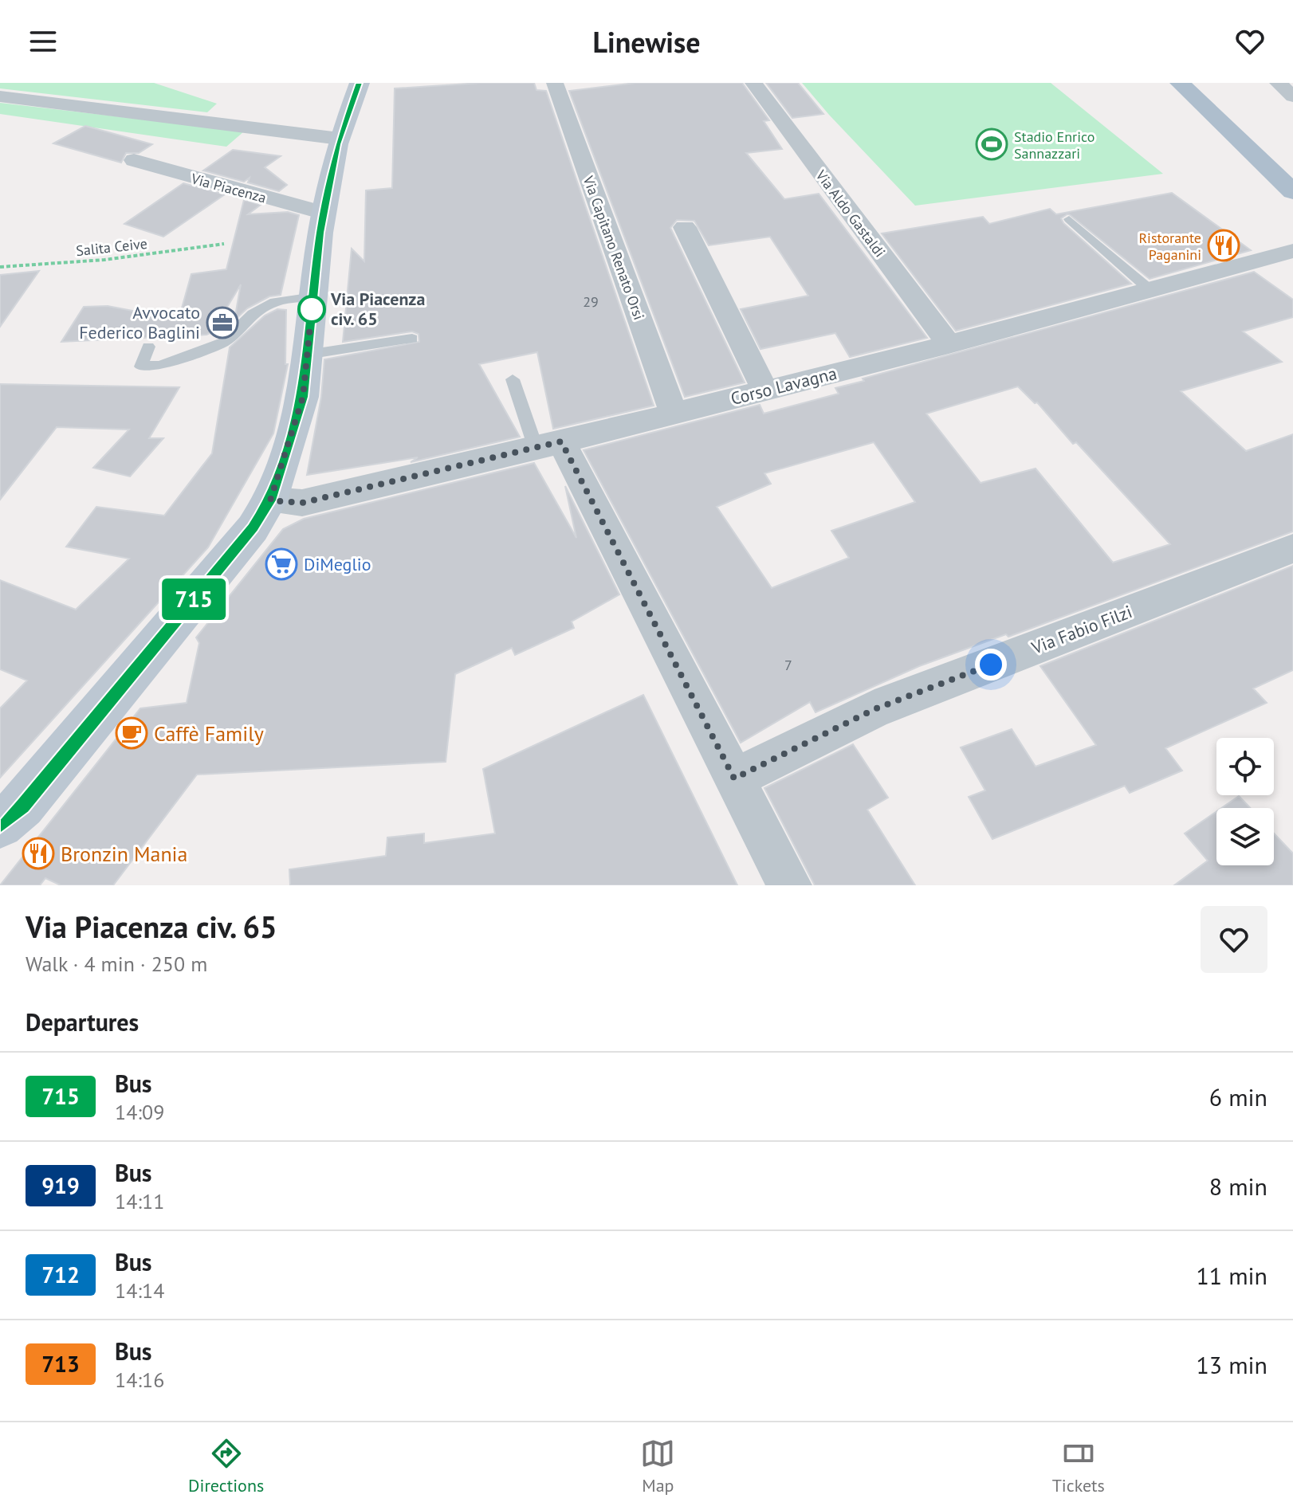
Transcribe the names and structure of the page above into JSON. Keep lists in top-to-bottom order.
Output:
{
  "streets": {
    "street": [
      "Via Piacenza",
      "Via Aldo Gastaldi",
      "Via Capitano Renato Orsi",
      "Corso Lavagna",
      "Via Fabio Filzi"
    ],
    "path": ["Salita Ceive"]
  },
  "crossings": [
    ["Via Aldo Gastaldi", "Corso Lavagna"],
    ["Via Capitano Renato Orsi", "Corso Lavagna"]
  ],
  "places": {
    "sports": ["Stadio Enrico Sannazzari"],
    "restaurant": ["Ristorante Paganini", "Bronzin Mania"],
    "other": ["Via Piacenza civ. 65"],
    "office": ["Avvocato Federico Baglini"],
    "supermarket": ["DiMeglio"],
    "cafe": ["Caffè Family"]
  },
  "lines": ["bus line 715"],
  "house_numbers": ["29", "7"],
  "page": {
    "header": "Linewise",
    "on_map": "715",
    "heading": [
      ["Via Piacenza civ. 65", "Walk · 4 min · 250 m"],
      "Departures"
    ],
    "list": [
      {
        "mark": "715",
        "name": "Bus",
        "note": "14:09",
        "value": "6 min"
      },
      {
        "mark": "919",
        "name": "Bus",
        "note": "14:11",
        "value": "8 min"
      },
      {
        "mark": "712",
        "name": "Bus",
        "note": "14:14",
        "value": "11 min"
      },
      {
        "mark": "713",
        "name": "Bus",
        "note": "14:16",
        "value": "13 min"
      }
    ],
    "tabs": ["Directions", "Map", "Tickets"]
  }
}
